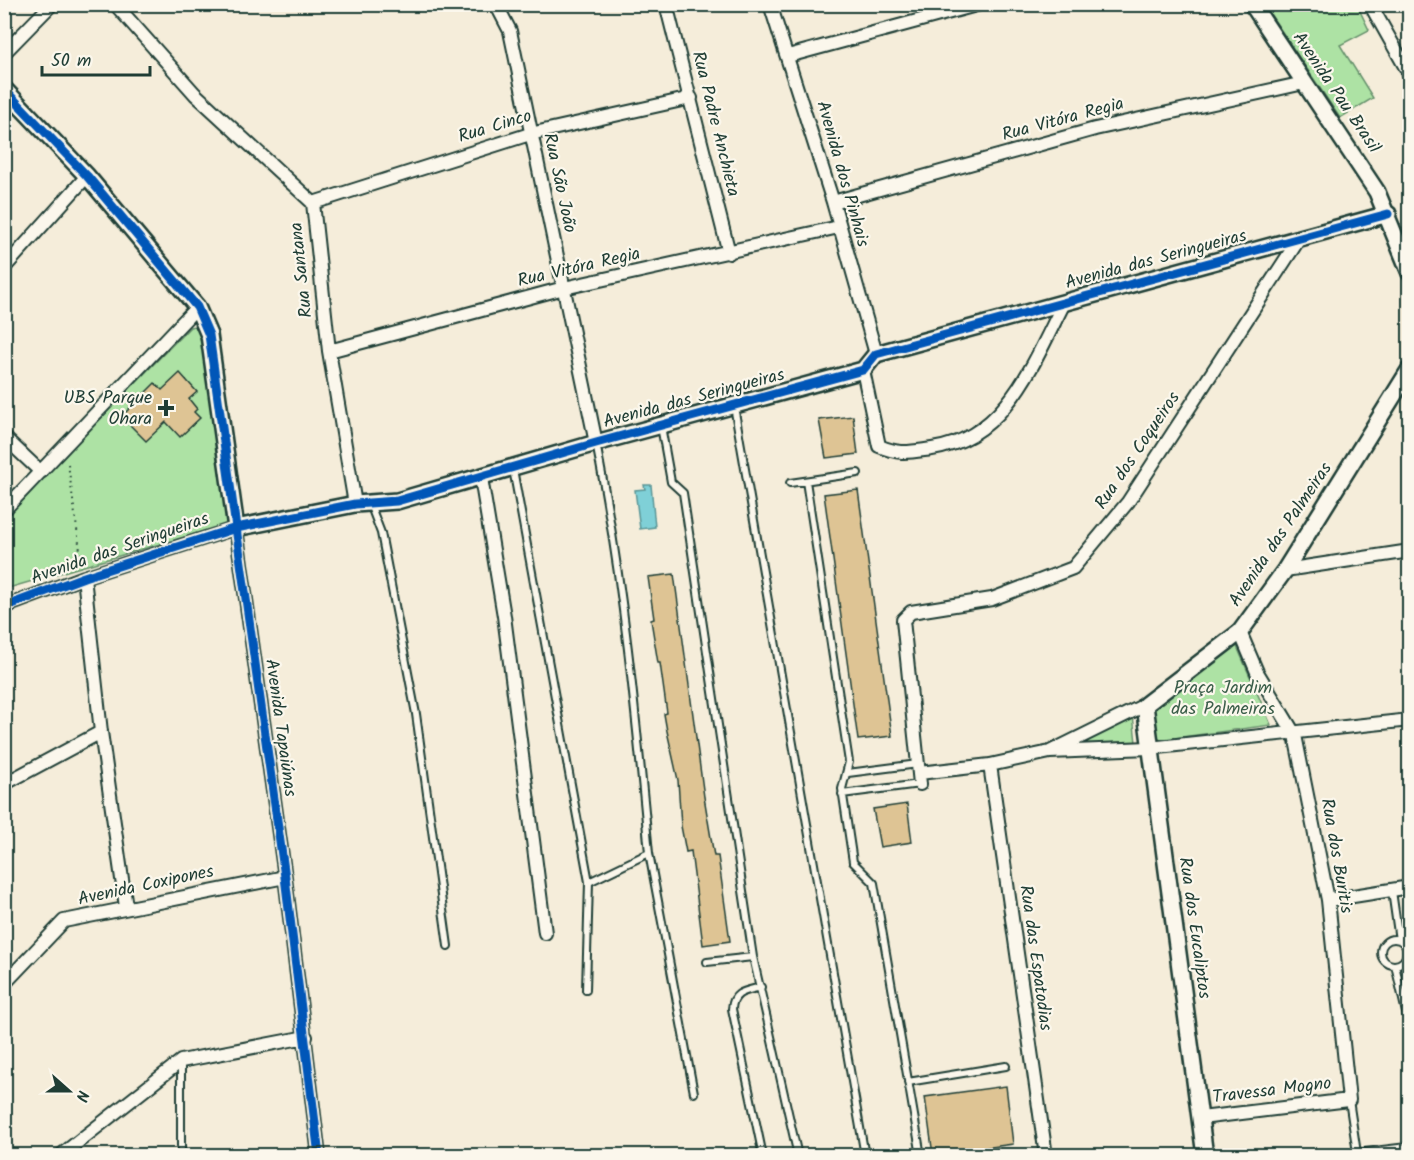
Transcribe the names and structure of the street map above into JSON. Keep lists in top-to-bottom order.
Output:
{
  "streets": {
    "street": [
      "Avenida Pau Brasil",
      "Rua Vitóra Regia",
      "Rua Padre Anchieta",
      "Rua Cinco",
      "Avenida dos Pinhais",
      "Rua São João",
      "Avenida das Seringueiras",
      "Rua Santana",
      "Rua dos Coqueiros",
      "Avenida das Palmeiras",
      "Avenida Tapaiúnas",
      "Rua dos Buritis",
      "Avenida Coxipones",
      "Rua dos Eucaliptos",
      "Rua das Espatodias",
      "Travessa Mogno"
    ]
  },
  "crossings": [
    ["Avenida Pau Brasil", "Rua Vitóra Regia"],
    ["Avenida Pau Brasil", "Avenida das Seringueiras"],
    ["Rua Vitóra Regia", "Rua Padre Anchieta"],
    ["Rua Vitóra Regia", "Avenida dos Pinhais"],
    ["Rua Vitóra Regia", "Rua São João"],
    ["Rua Vitóra Regia", "Rua Santana"],
    ["Rua Padre Anchieta", "Rua Cinco"],
    ["Rua Cinco", "Rua São João"],
    ["Rua Cinco", "Rua Santana"],
    ["Avenida dos Pinhais", "Avenida das Seringueiras"],
    ["Rua São João", "Avenida das Seringueiras"],
    ["Avenida das Seringueiras", "Rua Santana"],
    ["Avenida das Seringueiras", "Rua dos Coqueiros"],
    ["Avenida das Seringueiras", "Avenida Tapaiúnas"],
    ["Rua dos Coqueiros", "Avenida das Palmeiras"],
    ["Avenida das Palmeiras", "Rua dos Buritis"],
    ["Avenida das Palmeiras", "Rua dos Eucaliptos"],
    ["Avenida das Palmeiras", "Rua das Espatodias"],
    ["Avenida Tapaiúnas", "Avenida Coxipones"],
    ["Rua dos Buritis", "Travessa Mogno"],
    ["Rua dos Eucaliptos", "Travessa Mogno"]
  ],
  "parks": ["Praça Jardim das Palmeiras"],
  "places": {
    "health": ["UBS Parque Ohara"]
  },
  "scale_bar": "50 m",
  "north": "right"
}
